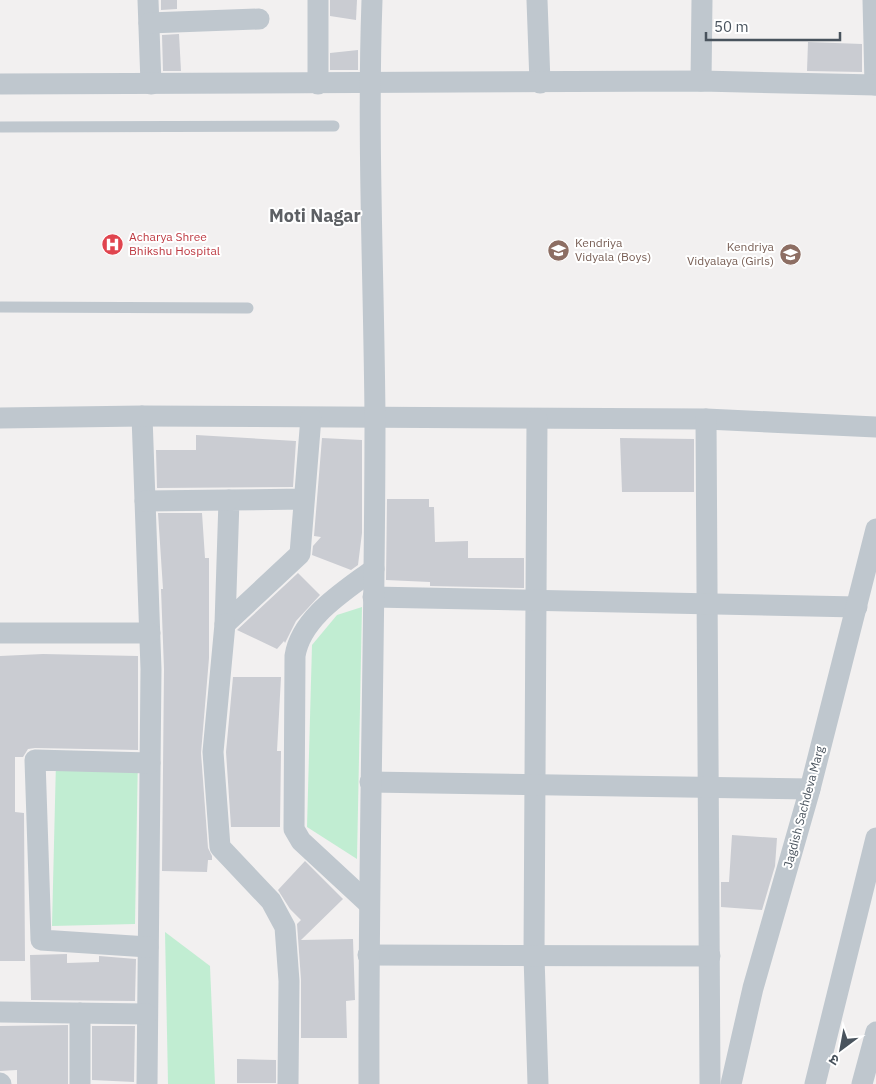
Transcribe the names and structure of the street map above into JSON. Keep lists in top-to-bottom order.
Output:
{
  "streets": {
    "street": ["Jagdish Sachdeva Marg"]
  },
  "districts": ["Moti Nagar"],
  "places": {
    "hospital": ["Acharya Shree Bhikshu Hospital"],
    "school or university": ["Kendriya Vidyala (Boys)", "Kendriya Vidyalaya (Girls)"]
  },
  "scale_bar": "50 m",
  "north": "bottom left"
}
